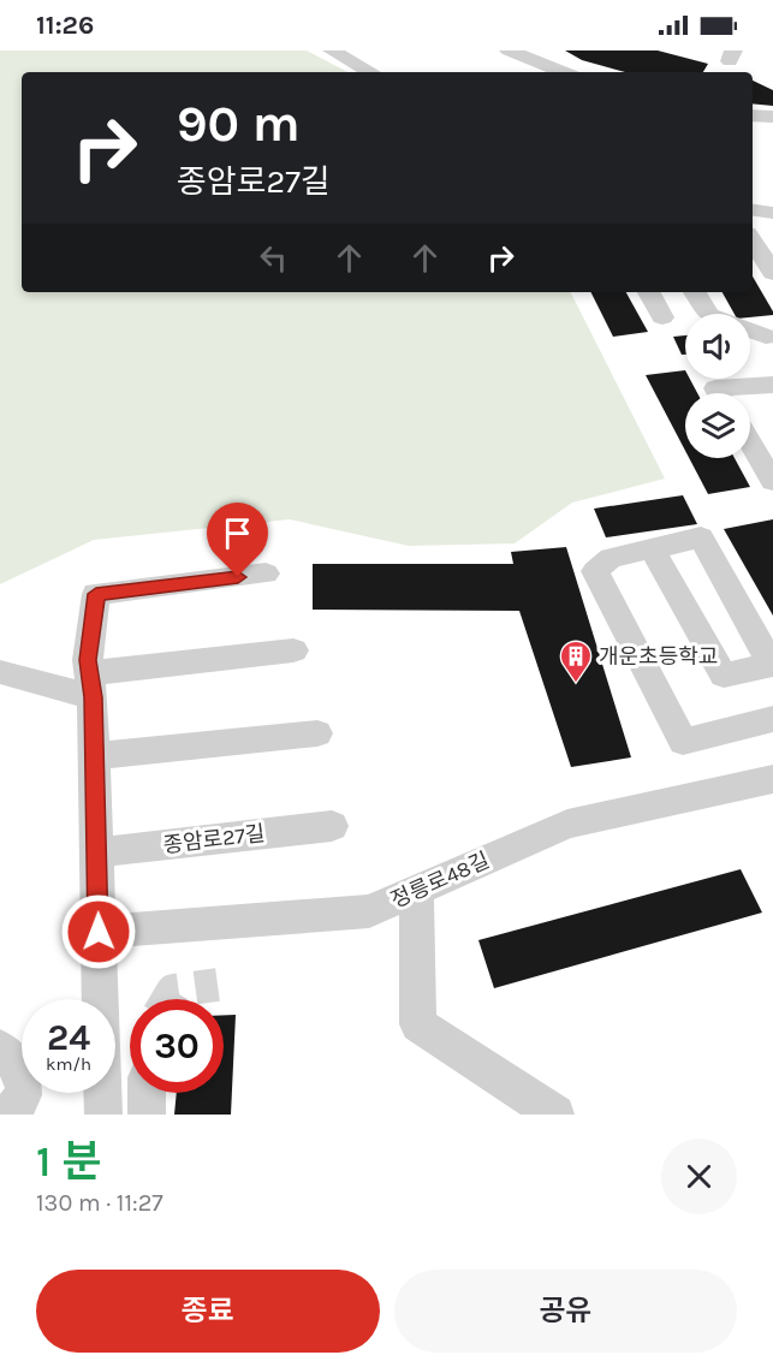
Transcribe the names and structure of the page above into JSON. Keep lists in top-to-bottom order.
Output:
{
  "streets": {
    "street": ["종암로27길", "정릉로48길"]
  },
  "places": {
    "building": ["개운초등학교"]
  },
  "page": {
    "status": "11:26",
    "turn": ["90 m", "종암로27길"],
    "speed": "24 km/h",
    "limit": "30",
    "heading": ["1 분", "130 m · 11:27"],
    "buttons": ["종료", "공유"]
  }
}
